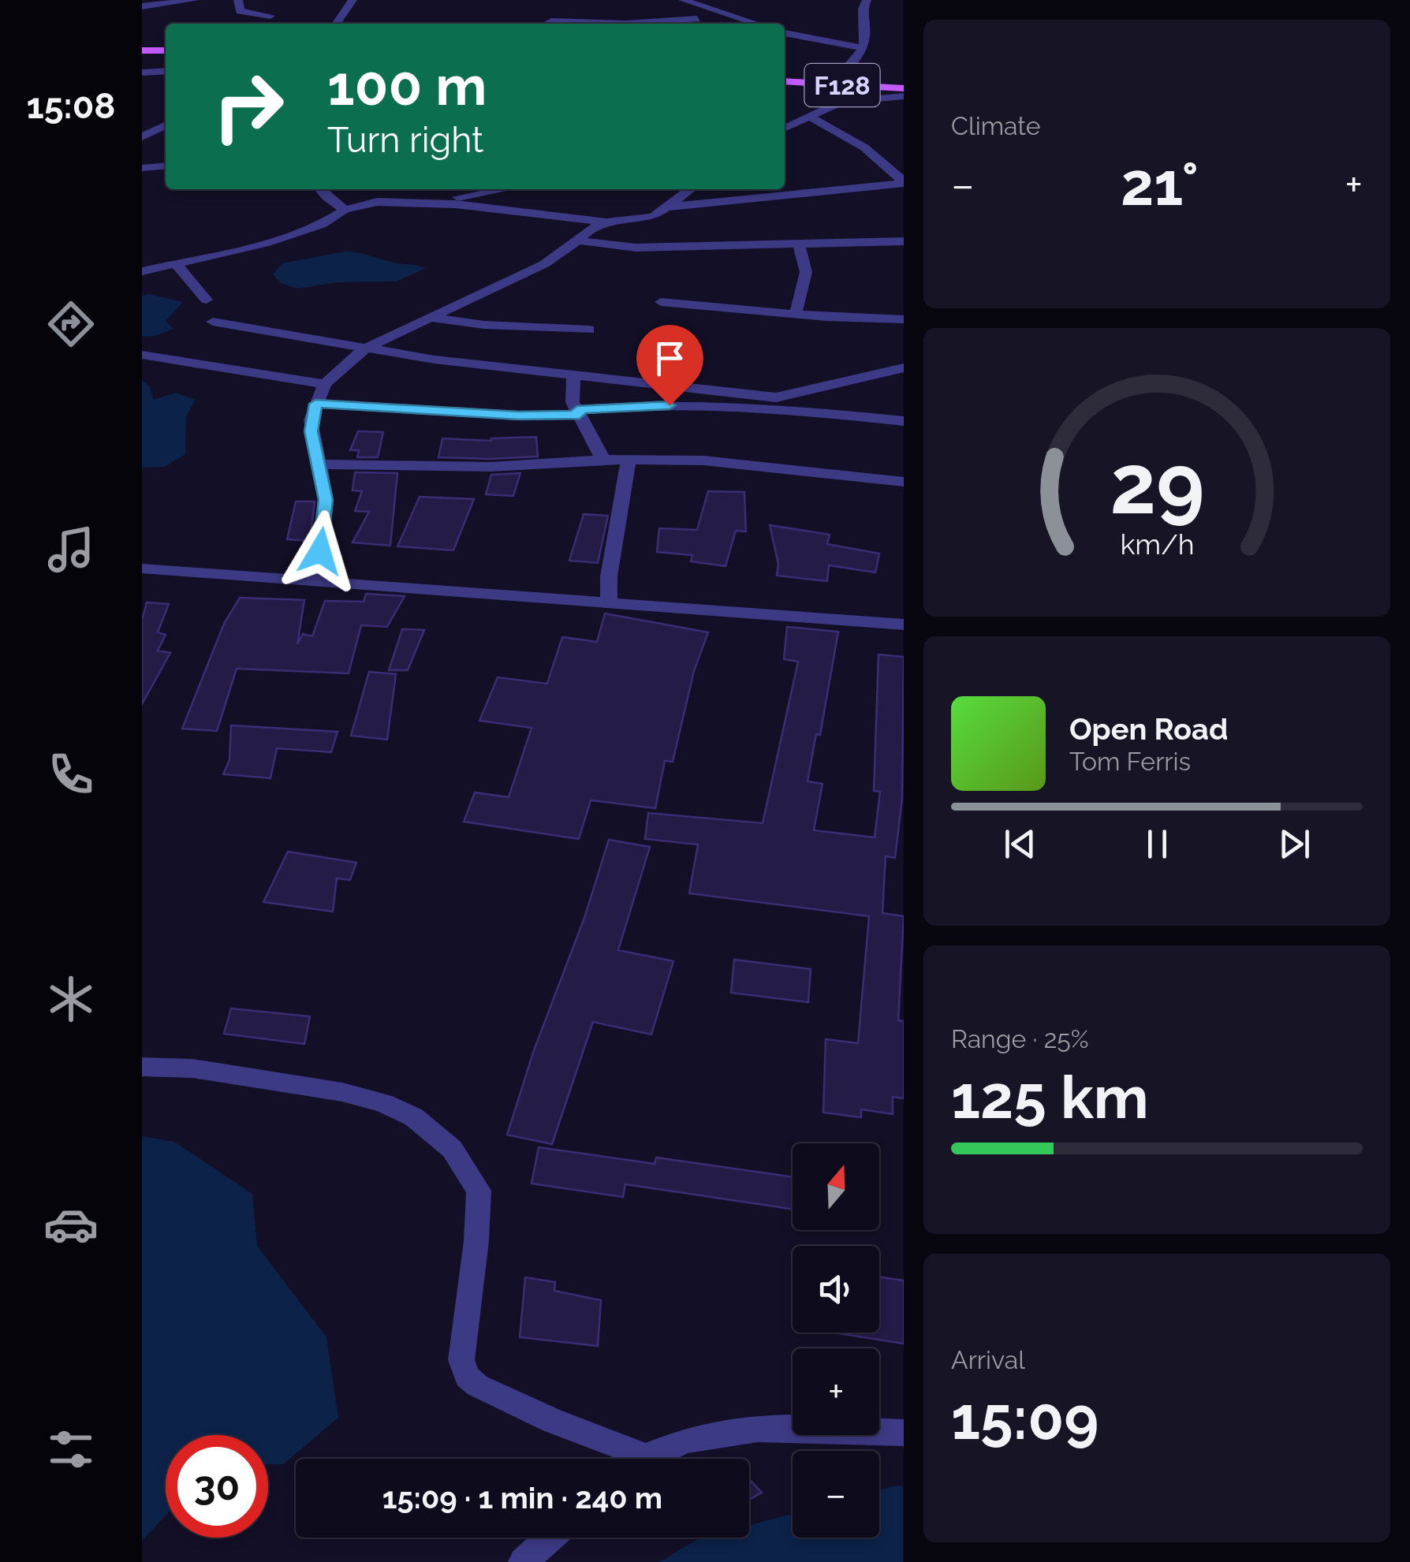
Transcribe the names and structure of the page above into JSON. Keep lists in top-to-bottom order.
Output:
{
  "streets": {
    "main road": ["F128"]
  },
  "north": "top",
  "page": {
    "tabs": "15:08",
    "tile": [
      "Climate",
      ["Range · 25%", "125 km"],
      ["Arrival", "15:09"]
    ],
    "turn": ["100 m", "Turn right"],
    "heat": ["−", "21°", "+"],
    "song": ["Open Road", "Tom Ferris"],
    "map_buttons": ["+", "−"],
    "limit": "30",
    "trip": "15:09 · 1 min · 240 m",
    "gauge": ["29", "km/h"]
  }
}
